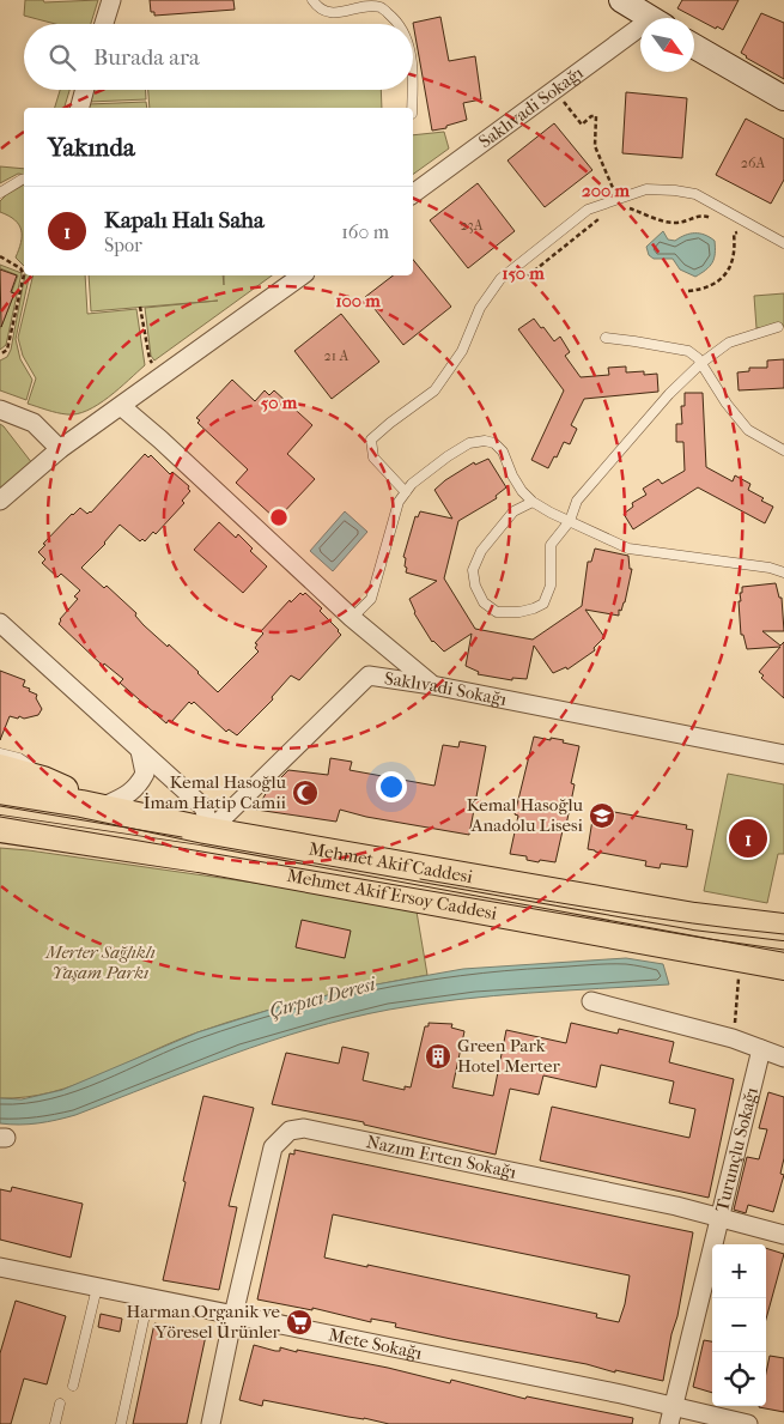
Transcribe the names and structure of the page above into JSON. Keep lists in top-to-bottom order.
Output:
{
  "streets": {
    "main road": ["Mehmet Akif Caddesi", "Mehmet Akif Ersoy Caddesi"],
    "street": [
      "Saklıvadi Sokağı",
      "Turunçlu Sokağı",
      "Nazım Erten Sokağı",
      "Mete Sokağı"
    ]
  },
  "crossings": [
    ["Turunçlu Sokağı", "Nazım Erten Sokağı"],
    ["Turunçlu Sokağı", "Mete Sokağı"],
    ["Nazım Erten Sokağı", "Mete Sokağı"]
  ],
  "water": ["Çırpıcı Deresi"],
  "parks": ["Merter Sağlıklı Yaşam Parkı"],
  "places": {
    "mosque": ["Kemal Hasoğlu İmam Hatip Camii"],
    "school or university": ["Kemal Hasoğlu Anadolu Lisesi"],
    "building": ["Green Park Hotel Merter"],
    "supermarket": ["Harman Organik ve Yöresel Ürünler"]
  },
  "house_numbers": ["26A", "23A", "21 A"],
  "north": "bottom right",
  "page": {
    "search": "Burada ara",
    "heading": "Yakında",
    "list": [
      {
        "mark": "1",
        "name": "Kapalı Halı Saha",
        "note": "Spor",
        "value": "160 m"
      }
    ],
    "pins": "1",
    "map_buttons": ["+", "−"]
  },
  "rings": [
    "200 m",
    "150 m",
    "100 m",
    "50 m"
  ]
}
